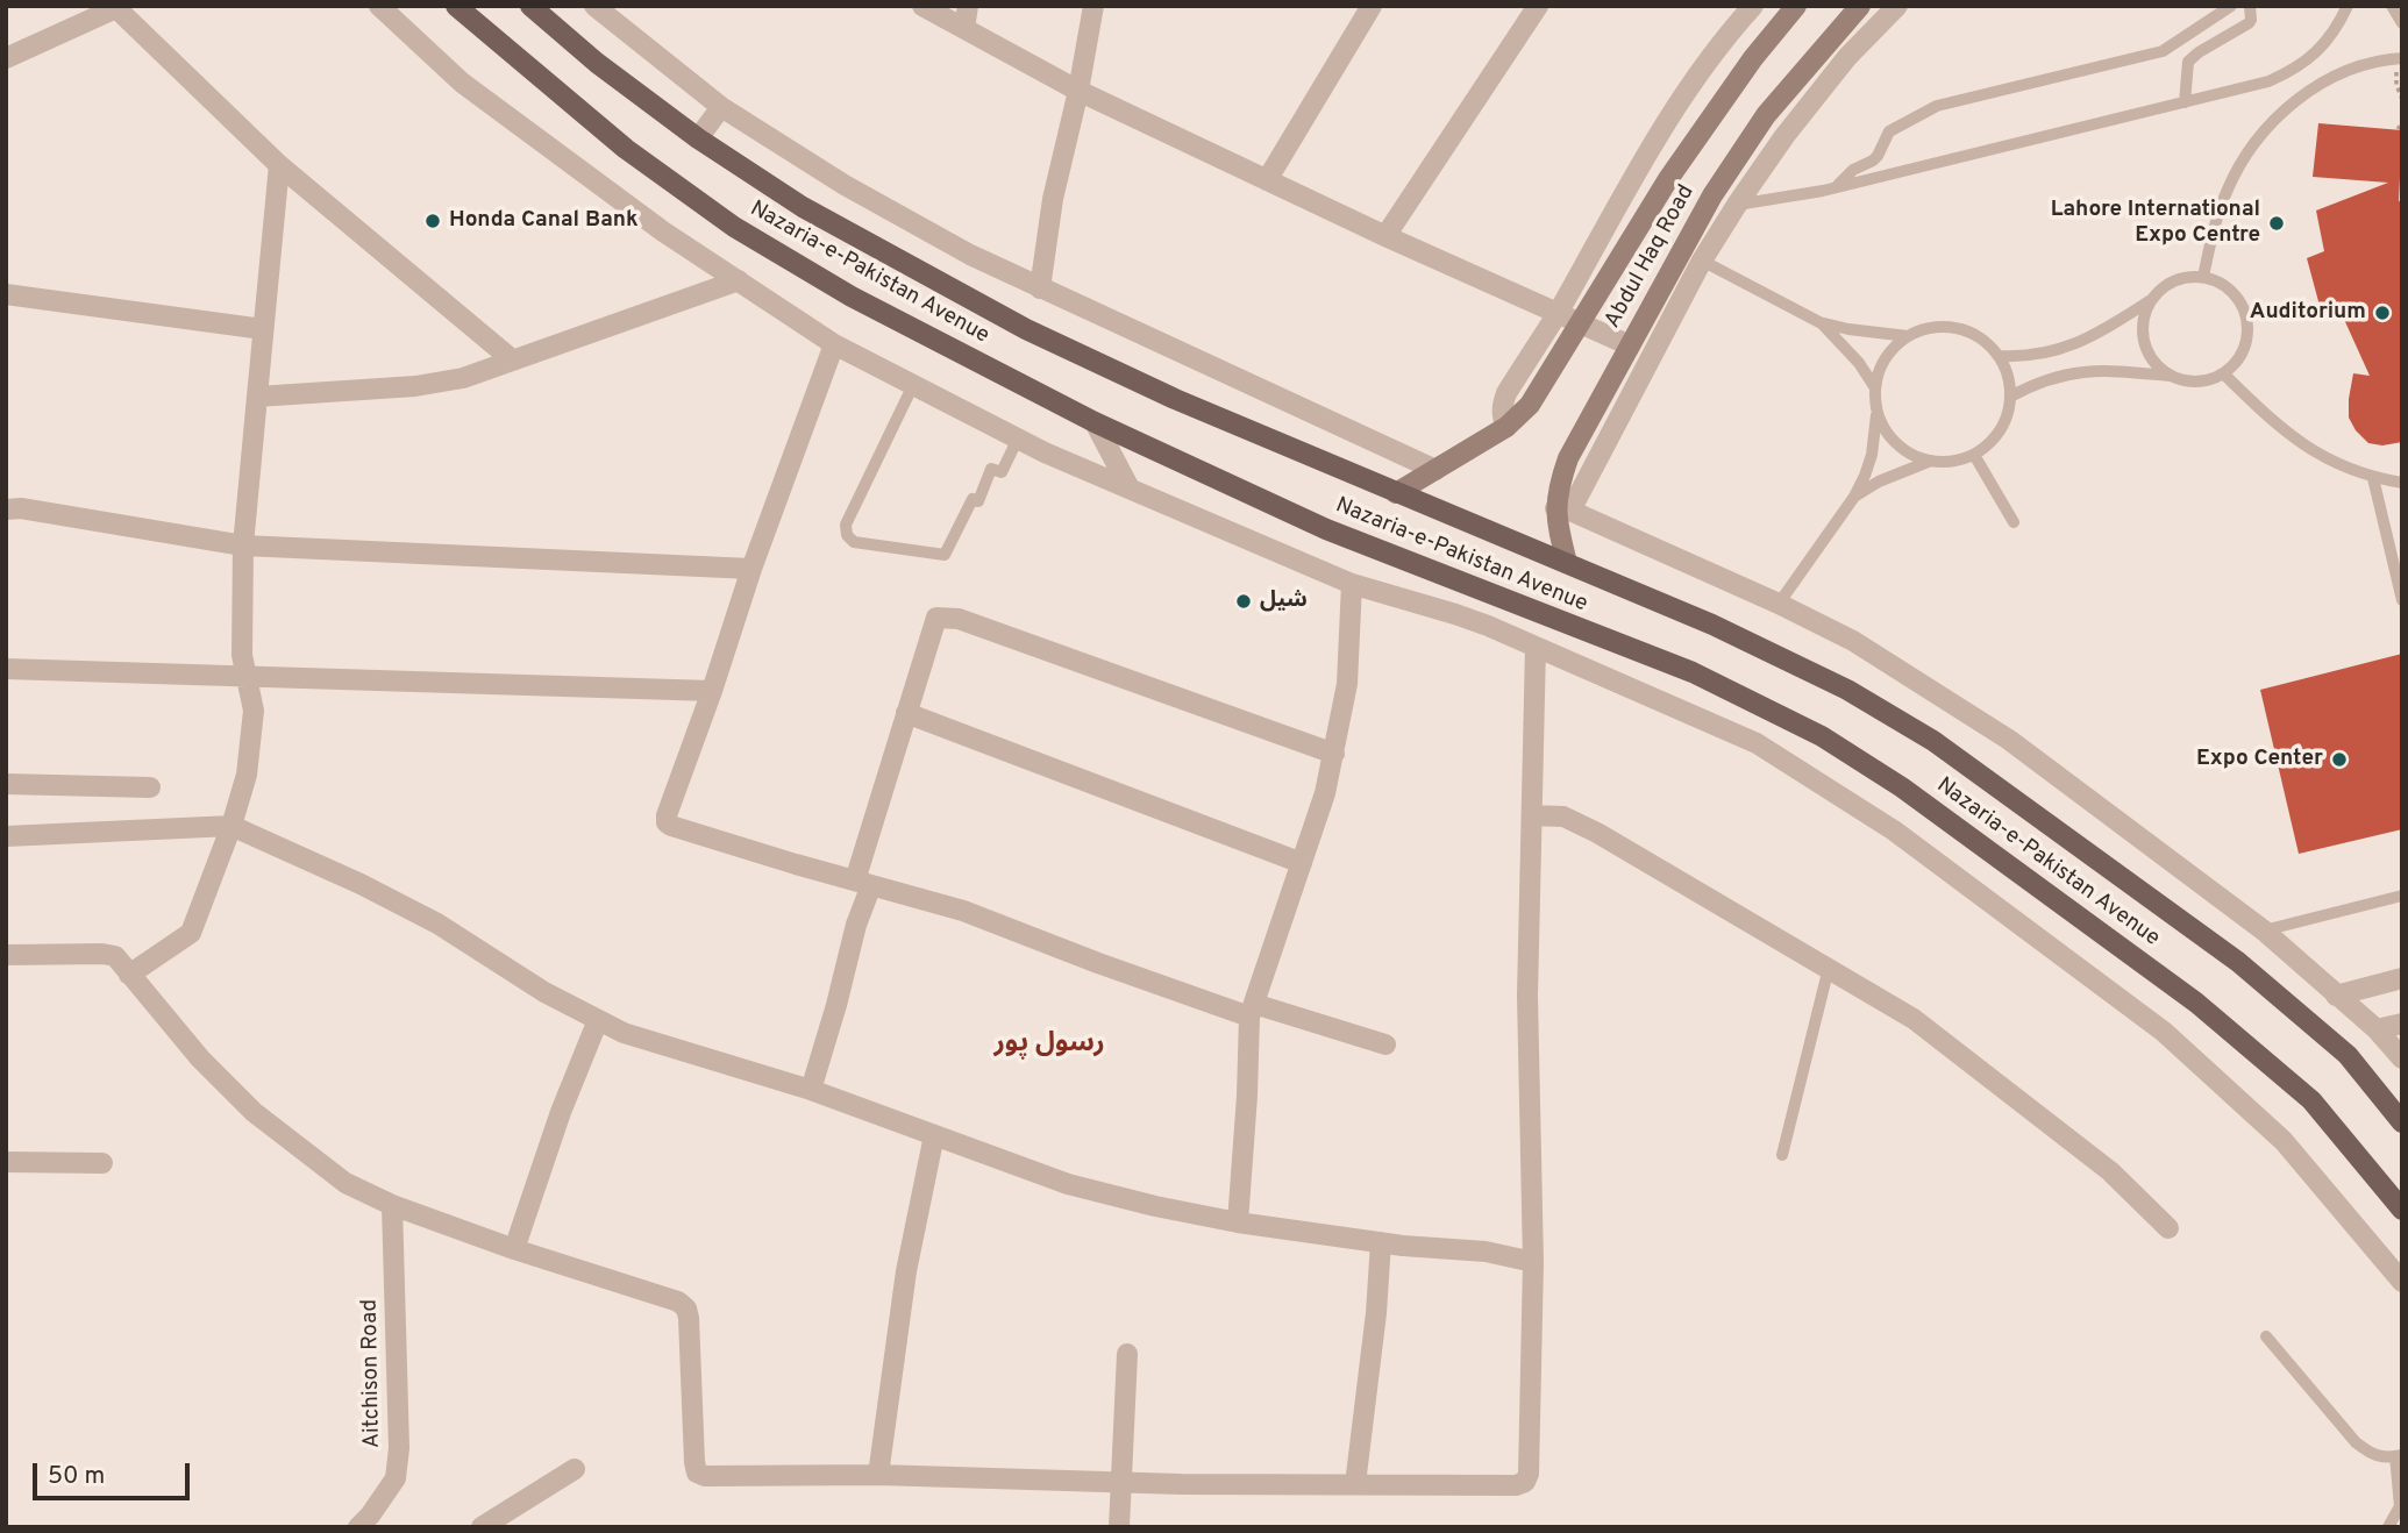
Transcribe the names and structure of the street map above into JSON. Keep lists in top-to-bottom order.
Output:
{
  "streets": {
    "main road": ["Abdul Haq Road", "Nazaria-e-Pakistan Avenue"],
    "street": ["Aitchison Road"]
  },
  "crossings": [
    ["Abdul Haq Road", "Nazaria-e-Pakistan Avenue"]
  ],
  "districts": ["رسول پور"],
  "places": [
    "Honda Canal Bank",
    "Lahore International Expo Centre",
    "Auditorium",
    "شیل",
    "Expo Center"
  ],
  "scale_bar": "50 m"
}
